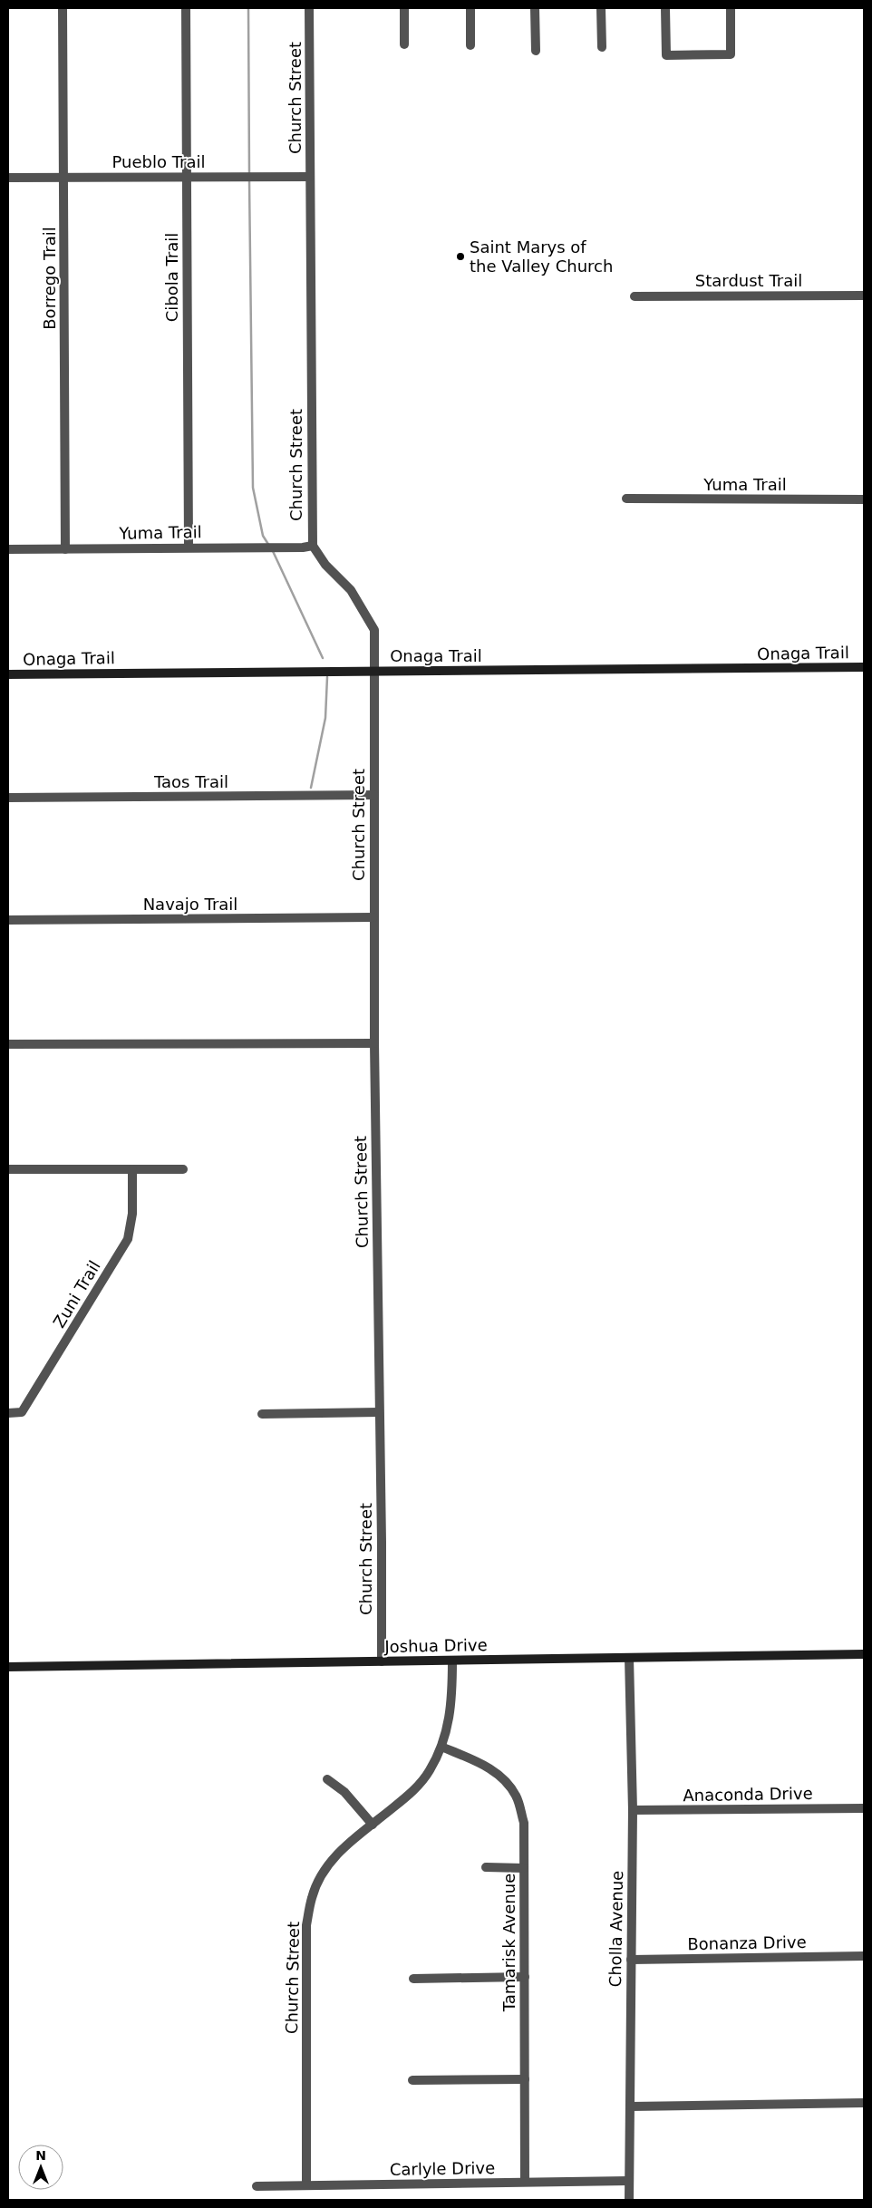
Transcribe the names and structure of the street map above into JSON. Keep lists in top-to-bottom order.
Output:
{
  "streets": {
    "street": [
      "Church Street",
      "Pueblo Trail",
      "Cibola Trail",
      "Borrego Trail",
      "Stardust Trail",
      "Yuma Trail",
      "Onaga Trail",
      "Taos Trail",
      "Navajo Trail",
      "Zuni Trail",
      "Joshua Drive",
      "Anaconda Drive",
      "Cholla Avenue",
      "Tamarisk Avenue",
      "Bonanza Drive",
      "Carlyle Drive"
    ]
  },
  "crossings": [
    ["Church Street", "Pueblo Trail"],
    ["Church Street", "Yuma Trail"],
    ["Church Street", "Onaga Trail"],
    ["Church Street", "Taos Trail"],
    ["Church Street", "Navajo Trail"],
    ["Church Street", "Joshua Drive"],
    ["Church Street", "Tamarisk Avenue"],
    ["Church Street", "Carlyle Drive"],
    ["Pueblo Trail", "Cibola Trail"],
    ["Pueblo Trail", "Borrego Trail"],
    ["Cibola Trail", "Yuma Trail"],
    ["Borrego Trail", "Yuma Trail"],
    ["Joshua Drive", "Cholla Avenue"],
    ["Anaconda Drive", "Cholla Avenue"],
    ["Cholla Avenue", "Bonanza Drive"],
    ["Cholla Avenue", "Carlyle Drive"],
    ["Tamarisk Avenue", "Carlyle Drive"]
  ],
  "places": ["Saint Marys of the Valley Church"],
  "north": "top"
}
